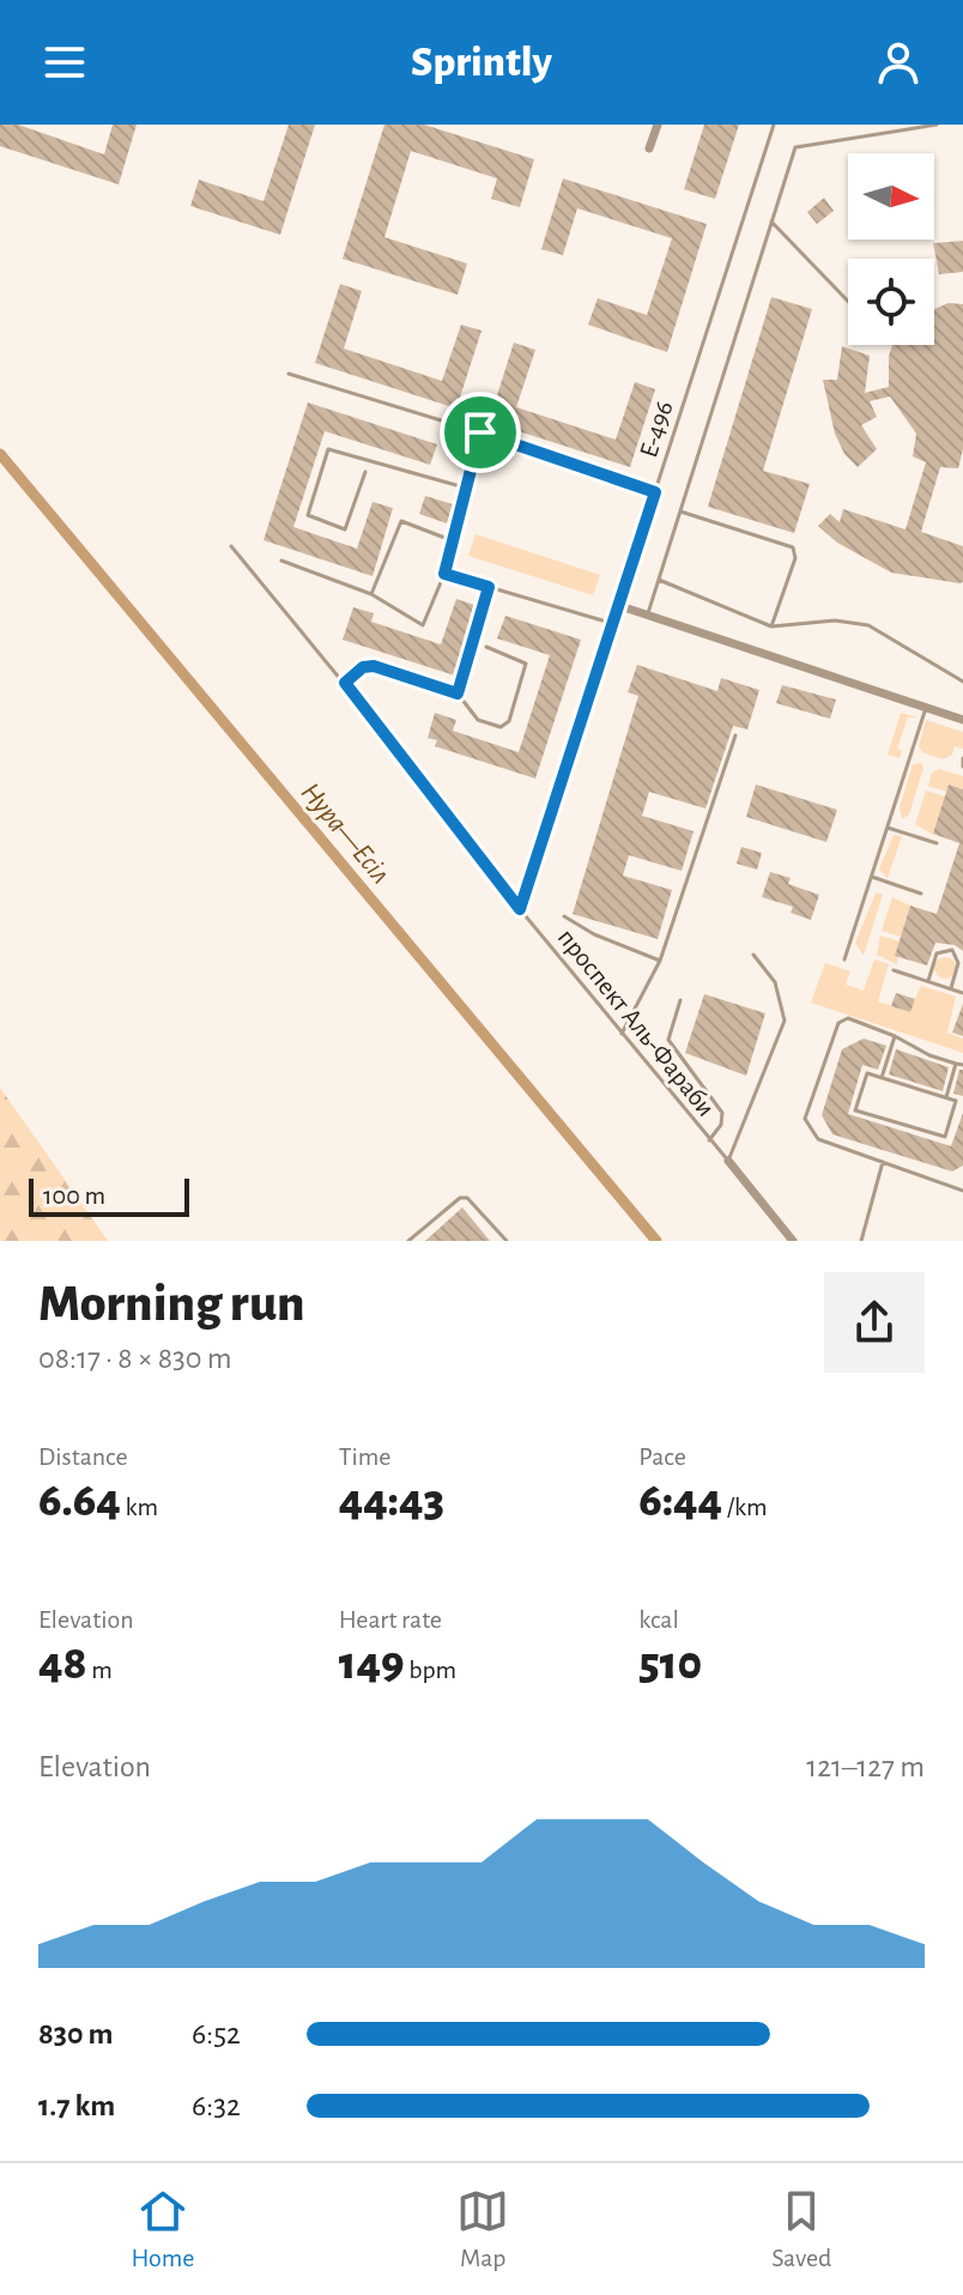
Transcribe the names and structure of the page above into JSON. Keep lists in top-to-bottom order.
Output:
{
  "streets": {
    "lane": ["E-496", "проспект Аль-Фараби"]
  },
  "crossings": [
    ["E-496", "проспект Аль-Фараби"]
  ],
  "water": ["Нура—Есіл"],
  "scale_bar": "100 m",
  "north": "right",
  "page": {
    "header": "Sprintly",
    "scale": "100 m",
    "heading": ["Morning run", "08:17 · 8 × 830 m"],
    "stats": [
      ["Distance", "6.64 km"],
      ["Time", "44:43"],
      ["Pace", "6:44 /km"],
      ["Elevation", "48 m"],
      ["Heart rate", "149 bpm"],
      ["kcal", "510"]
    ],
    "chart": ["Elevation", "121–127 m"],
    "list": [
      {
        "name": "830 m",
        "note": "6:52"
      },
      {
        "name": "1.7 km",
        "note": "6:32"
      }
    ],
    "tabs": ["Home", "Map", "Saved"]
  }
}
